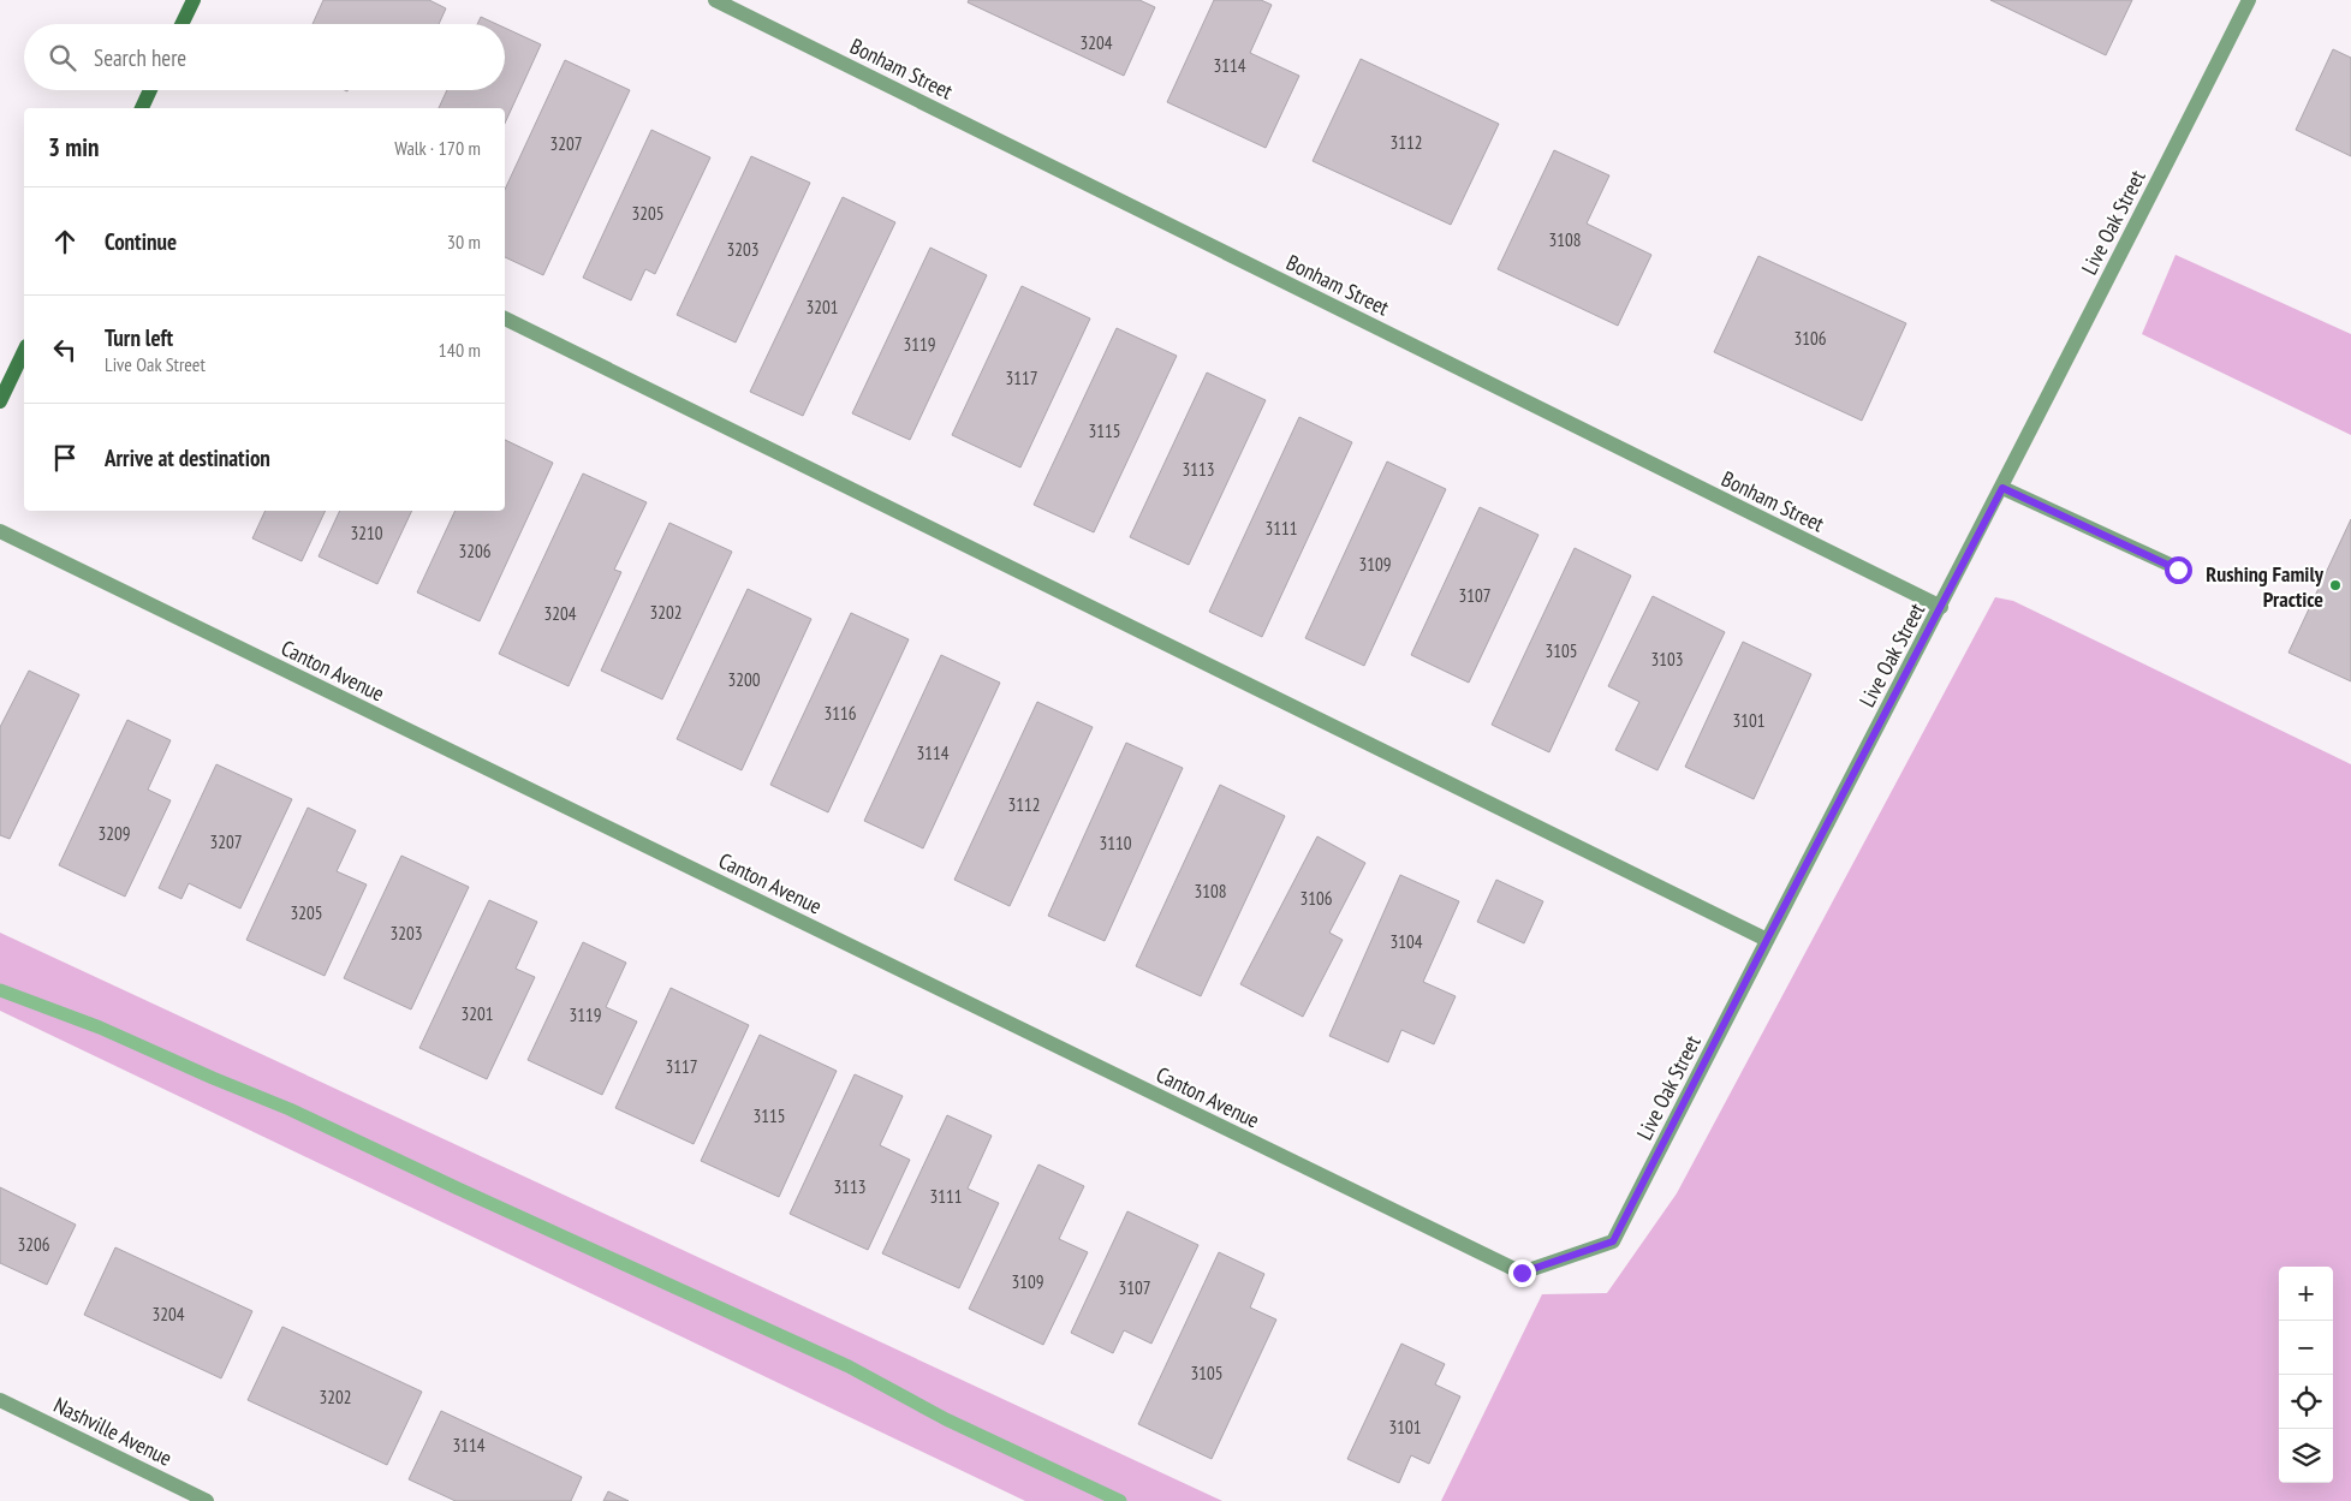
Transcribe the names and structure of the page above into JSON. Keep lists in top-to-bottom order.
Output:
{
  "streets": {
    "street": [
      "Bonham Street",
      "Live Oak Street",
      "Canton Avenue",
      "Nashville Avenue"
    ]
  },
  "crossings": [
    ["Bonham Street", "Live Oak Street"],
    ["Live Oak Street", "Canton Avenue"]
  ],
  "places": ["Rushing Family Practice"],
  "house_numbers": [
    "3204",
    "3114",
    "3112",
    "3207",
    "3205",
    "3108",
    "3203",
    "3201",
    "3106",
    "3119",
    "3117",
    "3115",
    "3113",
    "3111",
    "3210",
    "3206",
    "3109",
    "3107",
    "3202",
    "3204",
    "3105",
    "3103",
    "3200",
    "3116",
    "3101",
    "3114",
    "3112",
    "3209",
    "3207",
    "3110",
    "3108",
    "3106",
    "3205",
    "3203",
    "3104",
    "3201",
    "3119",
    "3117",
    "3115",
    "3113",
    "3111",
    "3206",
    "3109",
    "3107",
    "3204",
    "3105",
    "3202",
    "3101",
    "3114"
  ],
  "page": {
    "search": "Search here",
    "heading": ["3 min", "Walk · 170 m"],
    "list": [
      ["Continue", "30 m"],
      ["Turn left", "Live Oak Street", "140 m"],
      "Arrive at destination"
    ],
    "map_buttons": ["+", "−"]
  }
}
